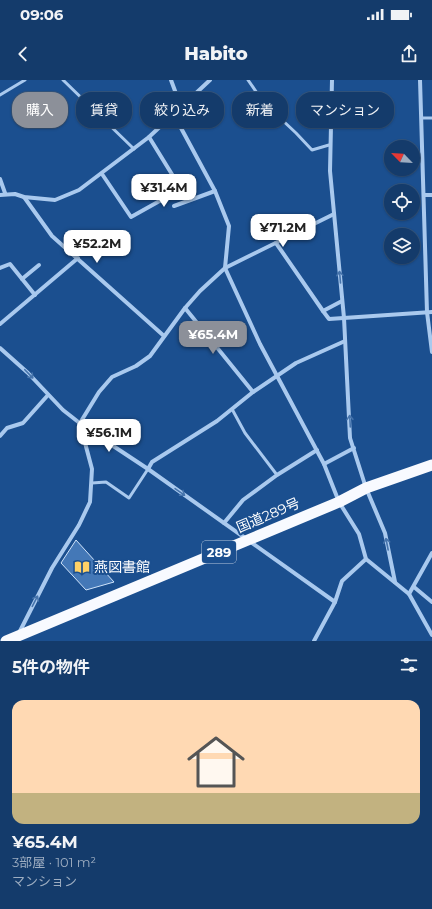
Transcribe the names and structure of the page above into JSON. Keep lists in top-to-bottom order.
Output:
{
  "streets": {
    "highway": ["国道289号", "289"]
  },
  "places": {
    "library": ["燕図書館"]
  },
  "north": "top left",
  "page": {
    "status": "09:06",
    "header": "Habito",
    "chip": [
      "購入",
      "賃貸",
      "絞り込み",
      "新着",
      "マンション"
    ],
    "price": [
      "¥31.4M",
      "¥71.2M",
      "¥52.2M",
      "¥65.4M",
      "¥56.1M"
    ],
    "heading": "5件の物件",
    "list": [
      {
        "name": "¥65.4M",
        "note": "3部屋 · 101 m² · マンション"
      }
    ]
  }
}
